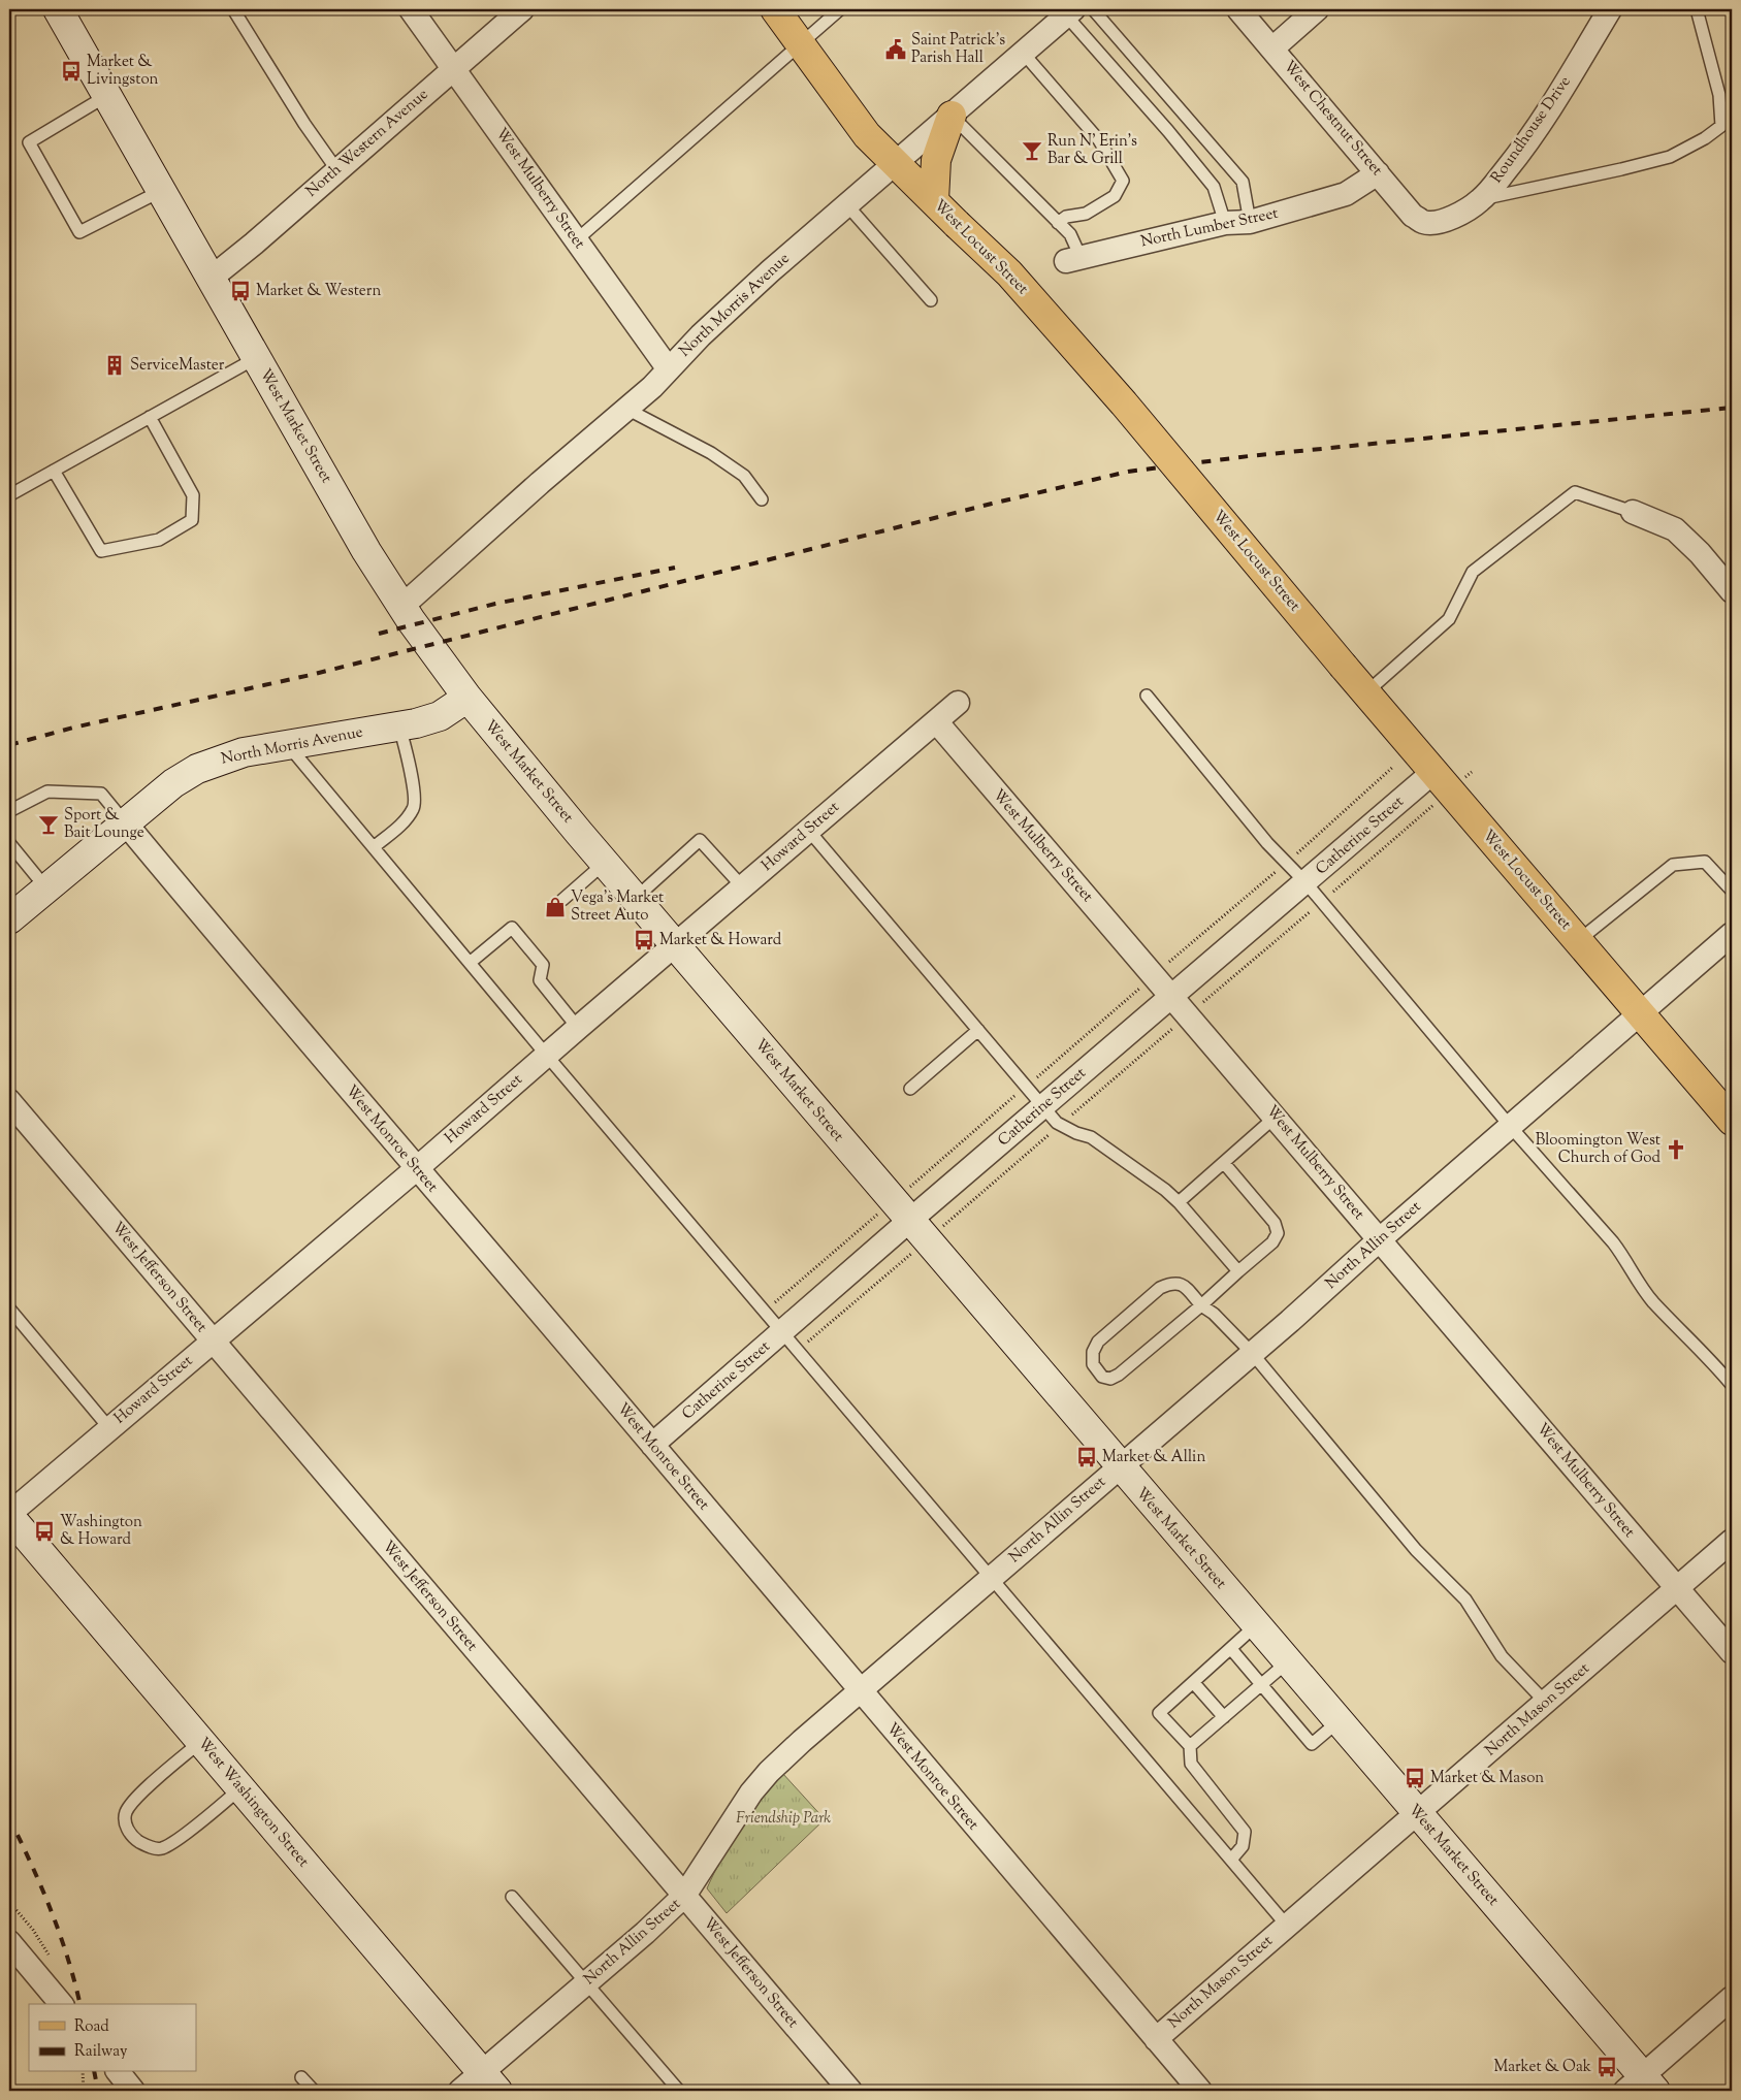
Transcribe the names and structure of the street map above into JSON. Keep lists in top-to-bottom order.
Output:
{
  "streets": {
    "main road": ["West Locust Street"],
    "street": [
      "West Chestnut Street",
      "Roundhouse Drive",
      "North Western Avenue",
      "West Mulberry Street",
      "North Lumber Street",
      "North Morris Avenue",
      "West Market Street",
      "Catherine Street",
      "Howard Street",
      "West Monroe Street",
      "North Allin Street",
      "West Jefferson Street",
      "North Mason Street",
      "West Washington Street"
    ]
  },
  "crossings": [
    ["West Chestnut Street", "Roundhouse Drive"],
    ["West Chestnut Street", "North Lumber Street"],
    ["North Western Avenue", "West Mulberry Street"],
    ["North Western Avenue", "West Market Street"],
    ["West Mulberry Street", "North Morris Avenue"],
    ["West Mulberry Street", "Catherine Street"],
    ["West Mulberry Street", "Howard Street"],
    ["West Mulberry Street", "North Allin Street"],
    ["West Mulberry Street", "North Mason Street"],
    ["West Locust Street", "North Morris Avenue"],
    ["West Locust Street", "Catherine Street"],
    ["West Locust Street", "North Allin Street"],
    ["North Morris Avenue", "West Market Street"],
    ["North Morris Avenue", "West Monroe Street"],
    ["West Market Street", "Catherine Street"],
    ["West Market Street", "Howard Street"],
    ["West Market Street", "North Allin Street"],
    ["West Market Street", "North Mason Street"],
    ["Catherine Street", "West Monroe Street"],
    ["Howard Street", "West Monroe Street"],
    ["Howard Street", "West Jefferson Street"],
    ["Howard Street", "West Washington Street"],
    ["West Monroe Street", "North Allin Street"],
    ["West Monroe Street", "North Mason Street"],
    ["North Allin Street", "West Jefferson Street"],
    ["North Allin Street", "West Washington Street"]
  ],
  "parks": ["Friendship Park"],
  "places": {
    "public building": ["Saint Patrick's Parish Hall"],
    "bus stop": [
      "Market & Livingston",
      "Market & Western",
      "Market & Howard",
      "Market & Allin",
      "Washington & Howard",
      "Market & Mason",
      "Market & Oak"
    ],
    "bar": ["Run N' Erin's Bar & Grill", "Sport & Bait Lounge"],
    "building": ["ServiceMaster"],
    "shop": ["Vega's Market Street Auto"],
    "church": ["Bloomington West Church of God"]
  },
  "legend": ["Road", "Railway"]
}
